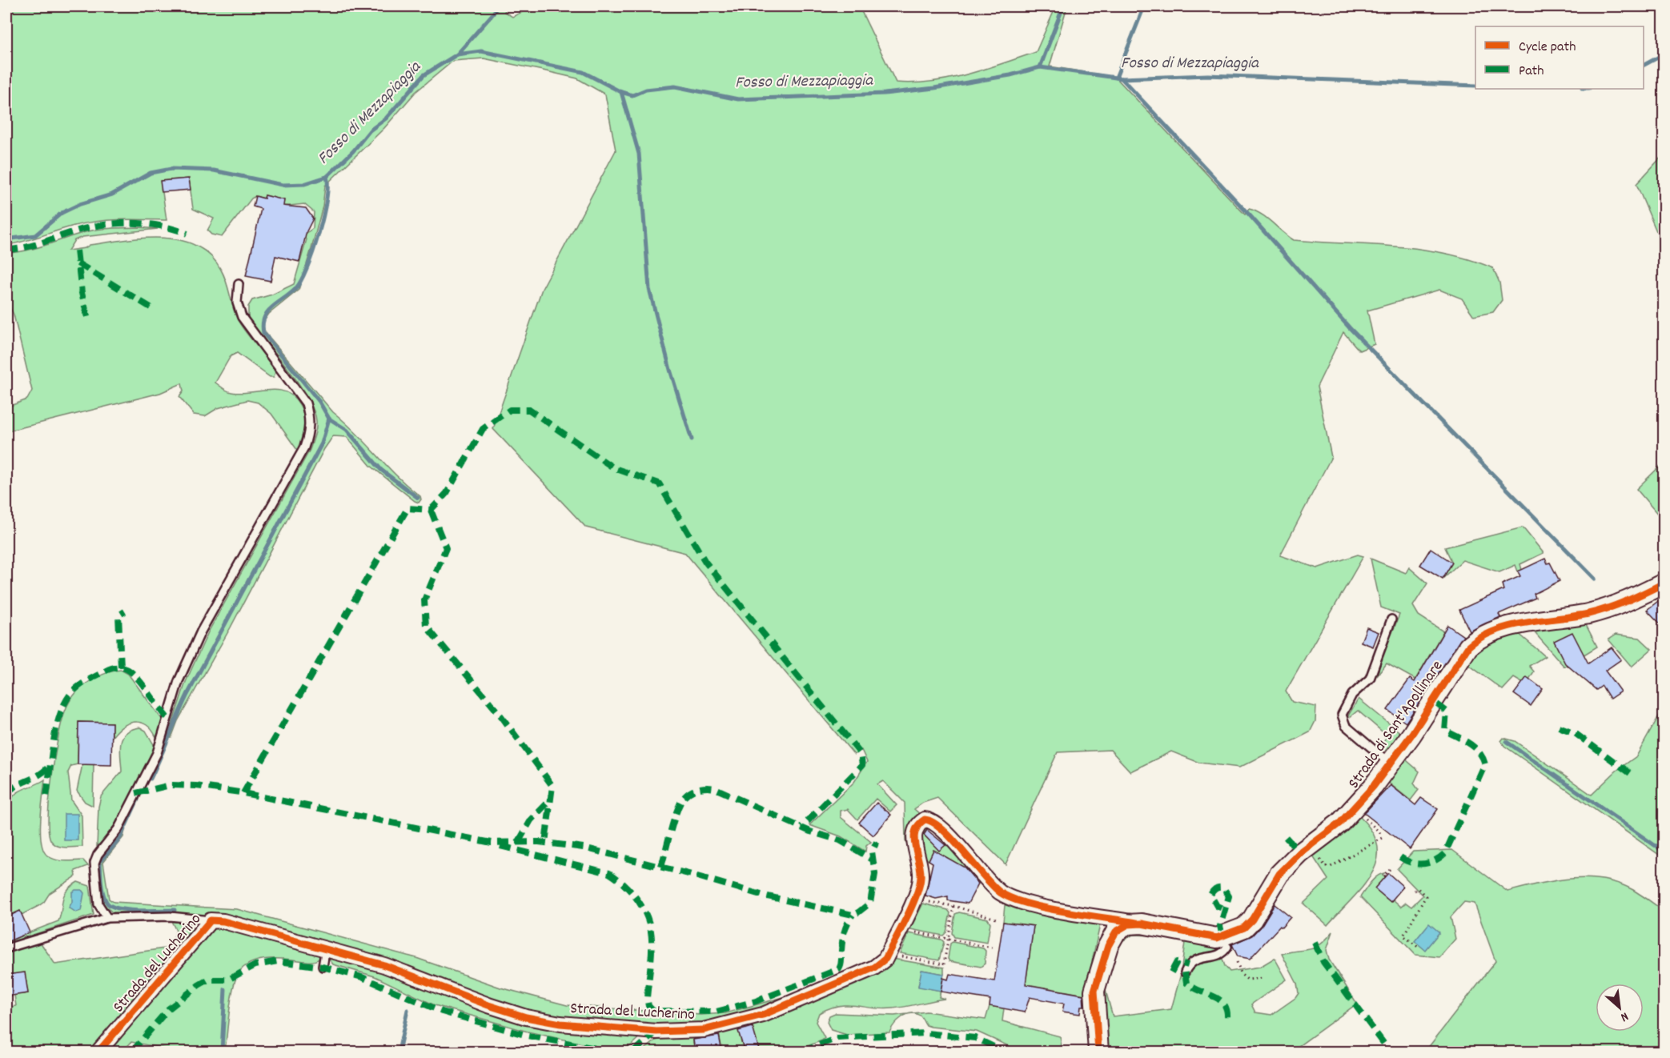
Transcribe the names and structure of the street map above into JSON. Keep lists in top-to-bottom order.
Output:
{
  "streets": {
    "street": ["Strada di Sant'Apollinare", "Strada del Lucherino"]
  },
  "crossings": [
    ["Strada di Sant'Apollinare", "Strada del Lucherino"]
  ],
  "water": ["Fosso di Mezzapiaggia"],
  "legend": ["Cycle path", "Path"],
  "north": "bottom right"
}
